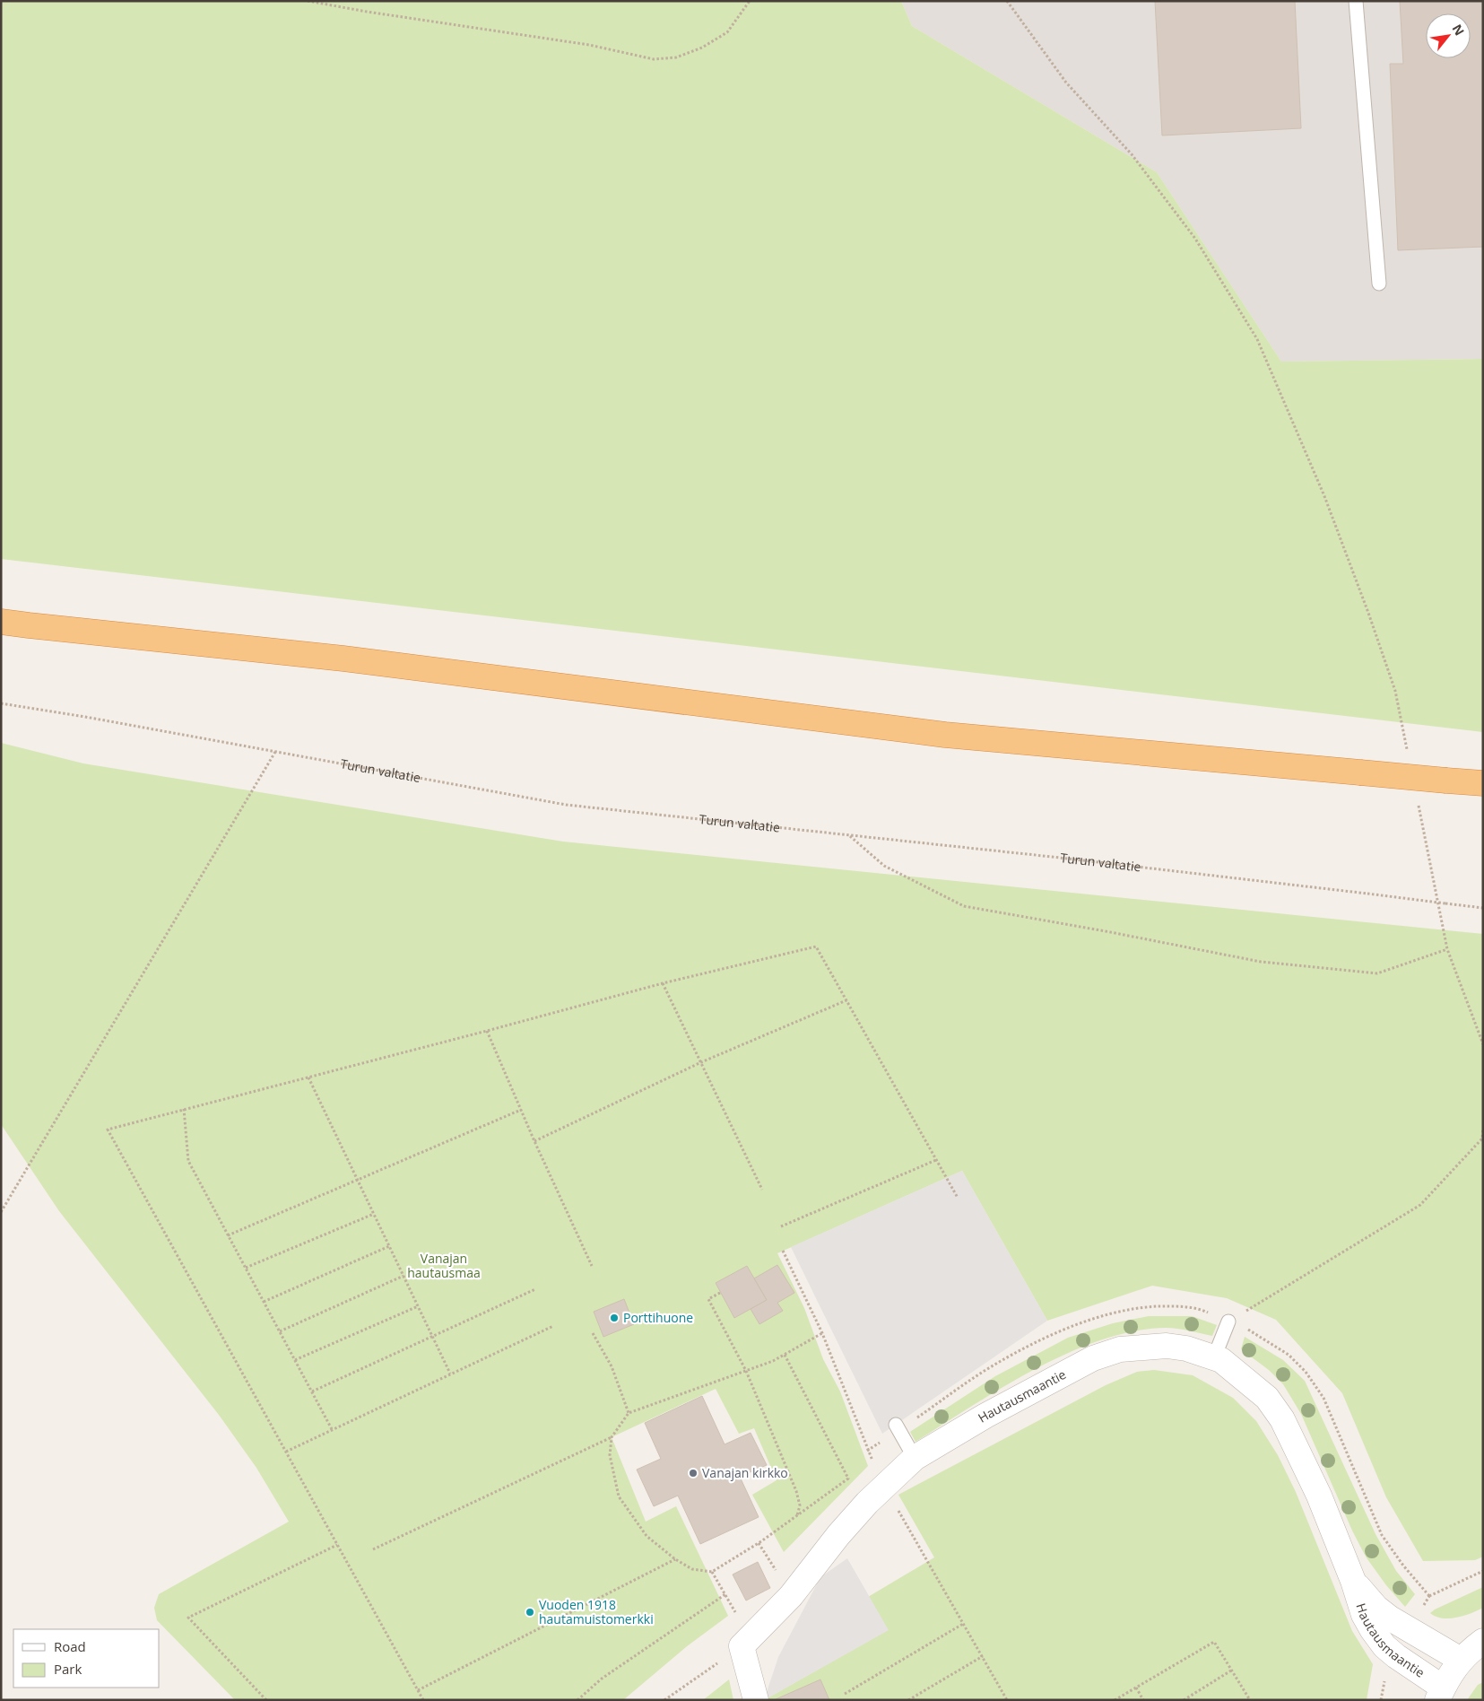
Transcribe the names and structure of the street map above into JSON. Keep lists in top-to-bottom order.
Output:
{
  "streets": {
    "street": ["Hautausmaantie"],
    "path": ["Turun valtatie"]
  },
  "parks": ["Vanajan hautausmaa"],
  "places": ["Porttihuone", "Vanajan kirkko", "Vuoden 1918 hautamuistomerkki"],
  "legend": ["Road", "Park"],
  "north": "top right"
}
